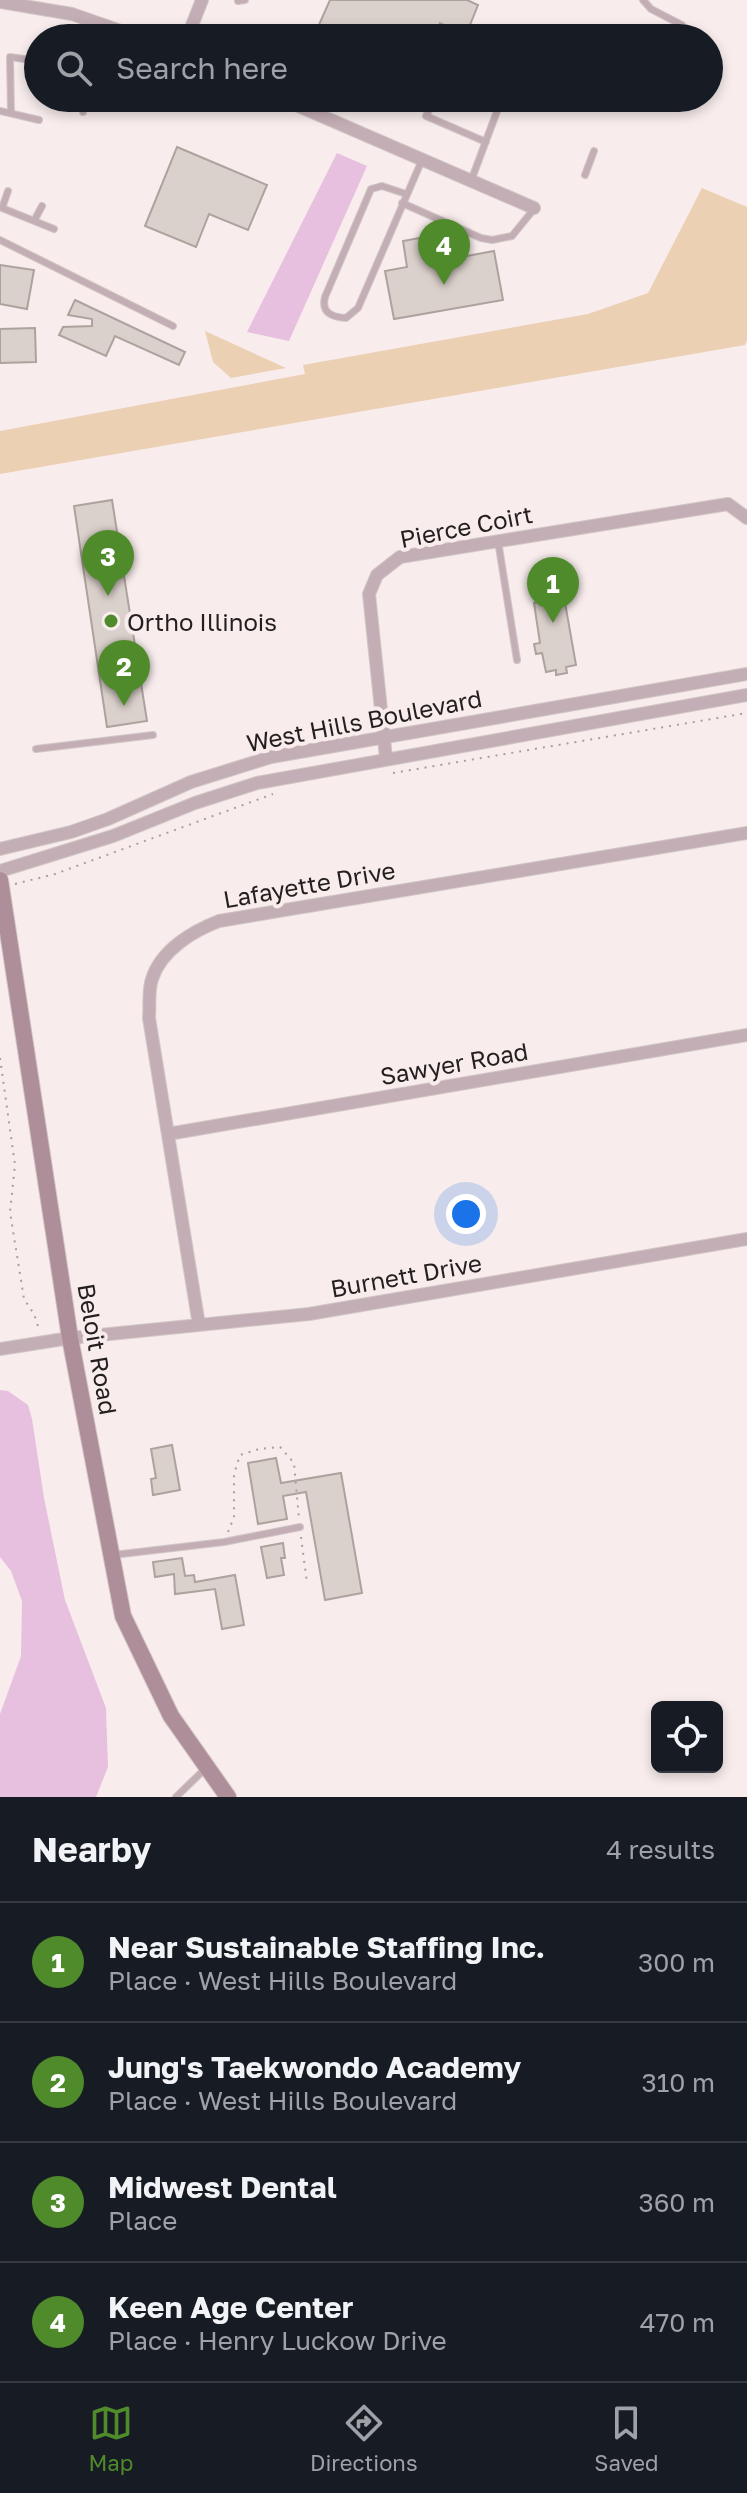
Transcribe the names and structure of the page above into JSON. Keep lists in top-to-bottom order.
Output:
{
  "streets": {
    "main road": ["Beloit Road"],
    "street": [
      "Pierce Coirt",
      "West Hills Boulevard",
      "Lafayette Drive",
      "Sawyer Road",
      "Burnett Drive"
    ]
  },
  "crossings": [
    ["Pierce Coirt", "West Hills Boulevard"],
    ["Lafayette Drive", "Sawyer Road"],
    ["Lafayette Drive", "Burnett Drive"],
    ["Burnett Drive", "Beloit Road"]
  ],
  "places": ["Ortho Illinois"],
  "page": {
    "search": "Search here",
    "pins": [
      "4",
      "3",
      "1",
      "2"
    ],
    "heading": ["Nearby", "4 results"],
    "list": [
      {
        "mark": "1",
        "name": "Near Sustainable Staffing Inc.",
        "note": "Place · West Hills Boulevard",
        "value": "300 m"
      },
      {
        "mark": "2",
        "name": "Jung's Taekwondo Academy",
        "note": "Place · West Hills Boulevard",
        "value": "310 m"
      },
      {
        "mark": "3",
        "name": "Midwest Dental",
        "note": "Place",
        "value": "360 m"
      },
      {
        "mark": "4",
        "name": "Keen Age Center",
        "note": "Place · Henry Luckow Drive",
        "value": "470 m"
      }
    ],
    "nav": ["Map", "Directions", "Saved"]
  }
}
